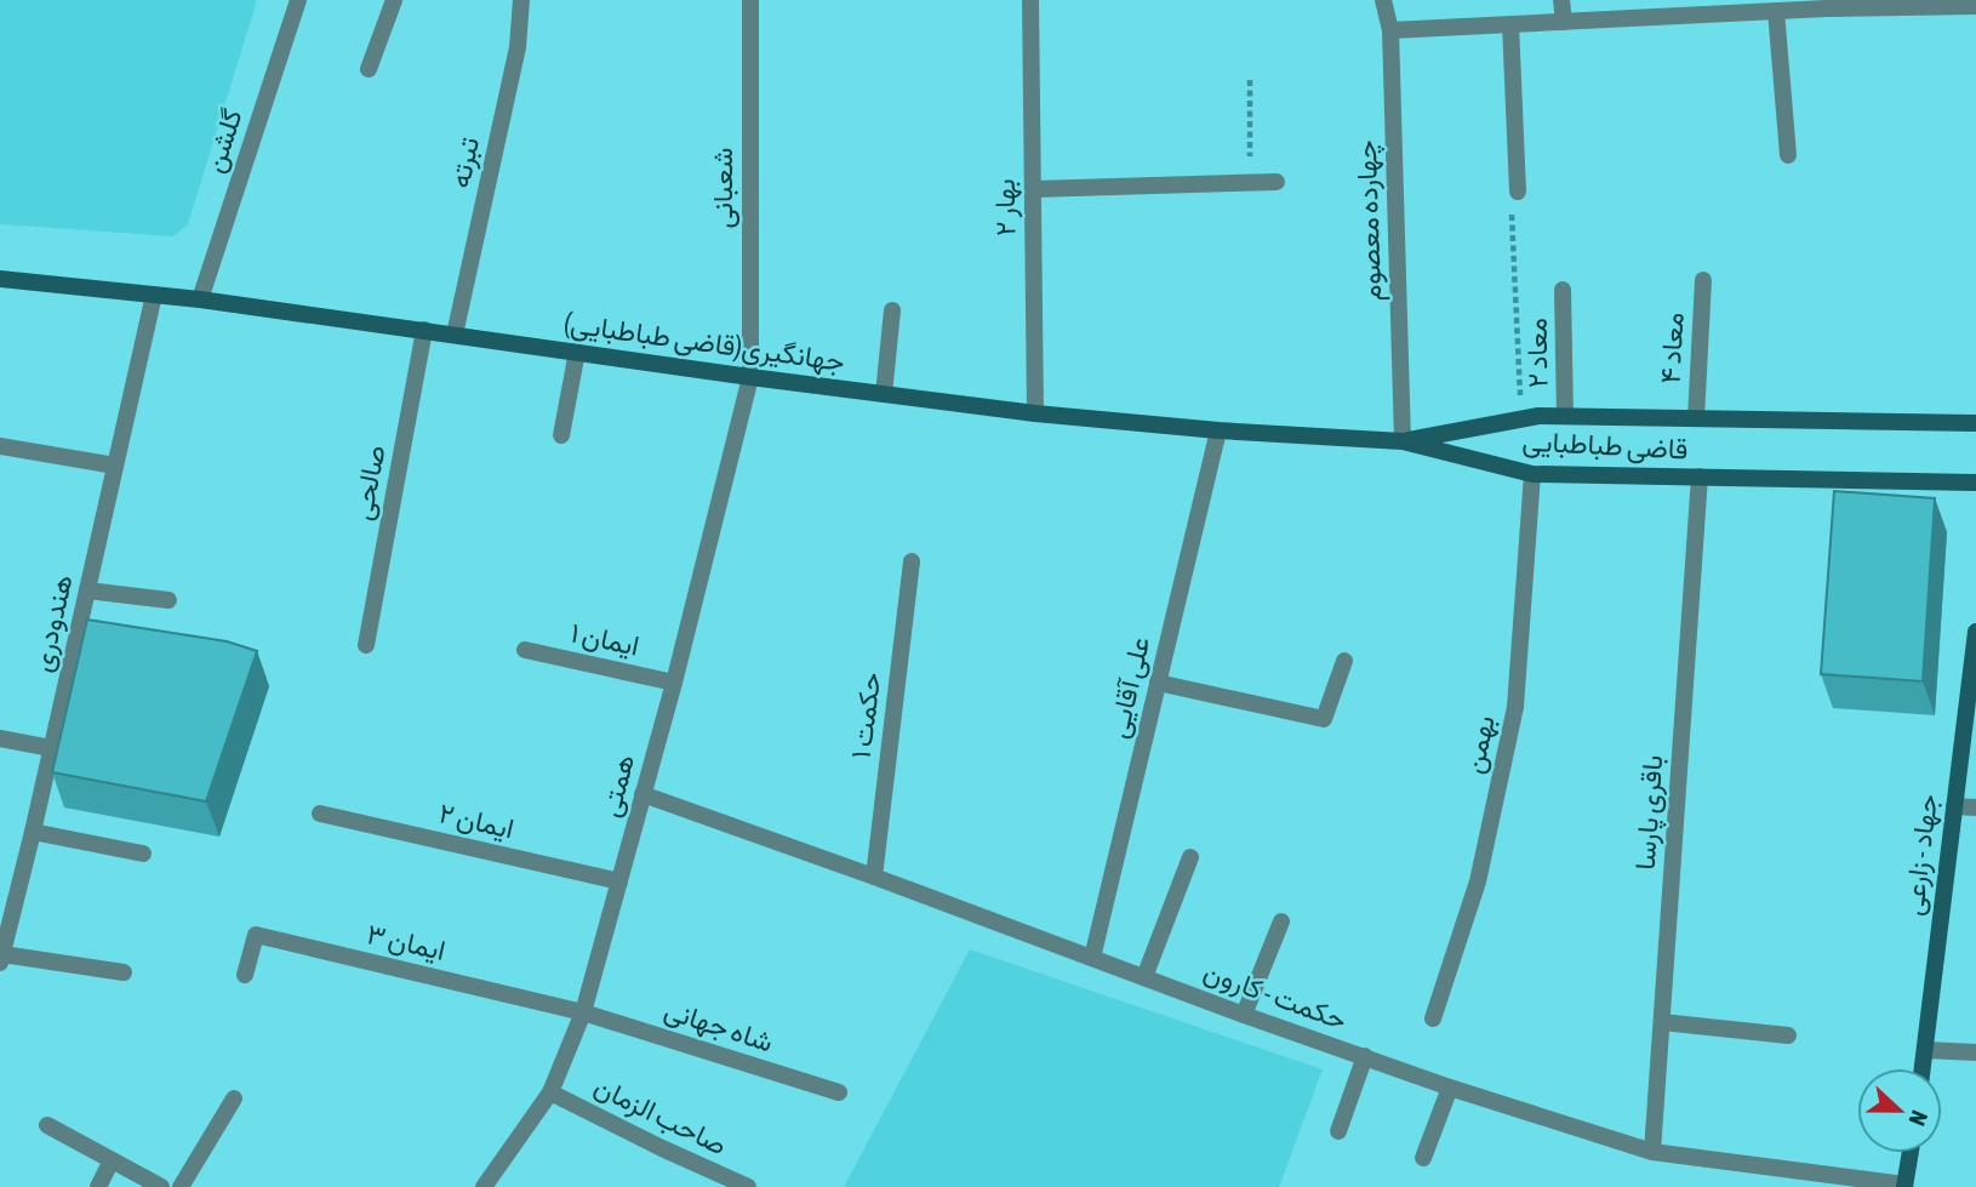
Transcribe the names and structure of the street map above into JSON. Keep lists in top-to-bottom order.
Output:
{
  "streets": {
    "street": [
      "گلشن",
      "تبرته",
      "شعبانی",
      "بهار ۲",
      "چهارده معصوم",
      "جهانگیری(قاضی طباطبایی)",
      "معاد ۴",
      "معاد ۲",
      "قاضی طباطبایی",
      "صالحی",
      "هندودری",
      "ایمان ۱",
      "علی آقایی",
      "حکمت ۱",
      "بهمن",
      "همتی",
      "باقری پارسا",
      "ایمان ۲",
      "جهاد - زارعی",
      "ایمان ۳",
      "حکمت - کارون",
      "شاه جهانی",
      "صاحب الزمان"
    ]
  },
  "crossings": [
    ["گلشن", "جهانگیری(قاضی طباطبایی)"],
    ["تبرته", "جهانگیری(قاضی طباطبایی)"],
    ["شعبانی", "جهانگیری(قاضی طباطبایی)"],
    ["شعبانی", "همتی"],
    ["بهار ۲", "جهانگیری(قاضی طباطبایی)"],
    ["چهارده معصوم", "جهانگیری(قاضی طباطبایی)"],
    ["چهارده معصوم", "قاضی طباطبایی"],
    ["جهانگیری(قاضی طباطبایی)", "قاضی طباطبایی"],
    ["جهانگیری(قاضی طباطبایی)", "صالحی"],
    ["جهانگیری(قاضی طباطبایی)", "هندودری"],
    ["جهانگیری(قاضی طباطبایی)", "علی آقایی"],
    ["جهانگیری(قاضی طباطبایی)", "همتی"],
    ["معاد ۴", "قاضی طباطبایی"],
    ["معاد ۲", "قاضی طباطبایی"],
    ["قاضی طباطبایی", "بهمن"],
    ["قاضی طباطبایی", "باقری پارسا"],
    ["ایمان ۱", "همتی"],
    ["علی آقایی", "حکمت - کارون"],
    ["حکمت ۱", "حکمت - کارون"],
    ["همتی", "ایمان ۲"],
    ["همتی", "ایمان ۳"],
    ["همتی", "حکمت - کارون"],
    ["همتی", "شاه جهانی"],
    ["همتی", "صاحب الزمان"],
    ["باقری پارسا", "حکمت - کارون"],
    ["ایمان ۳", "شاه جهانی"]
  ],
  "north": "right"
}
